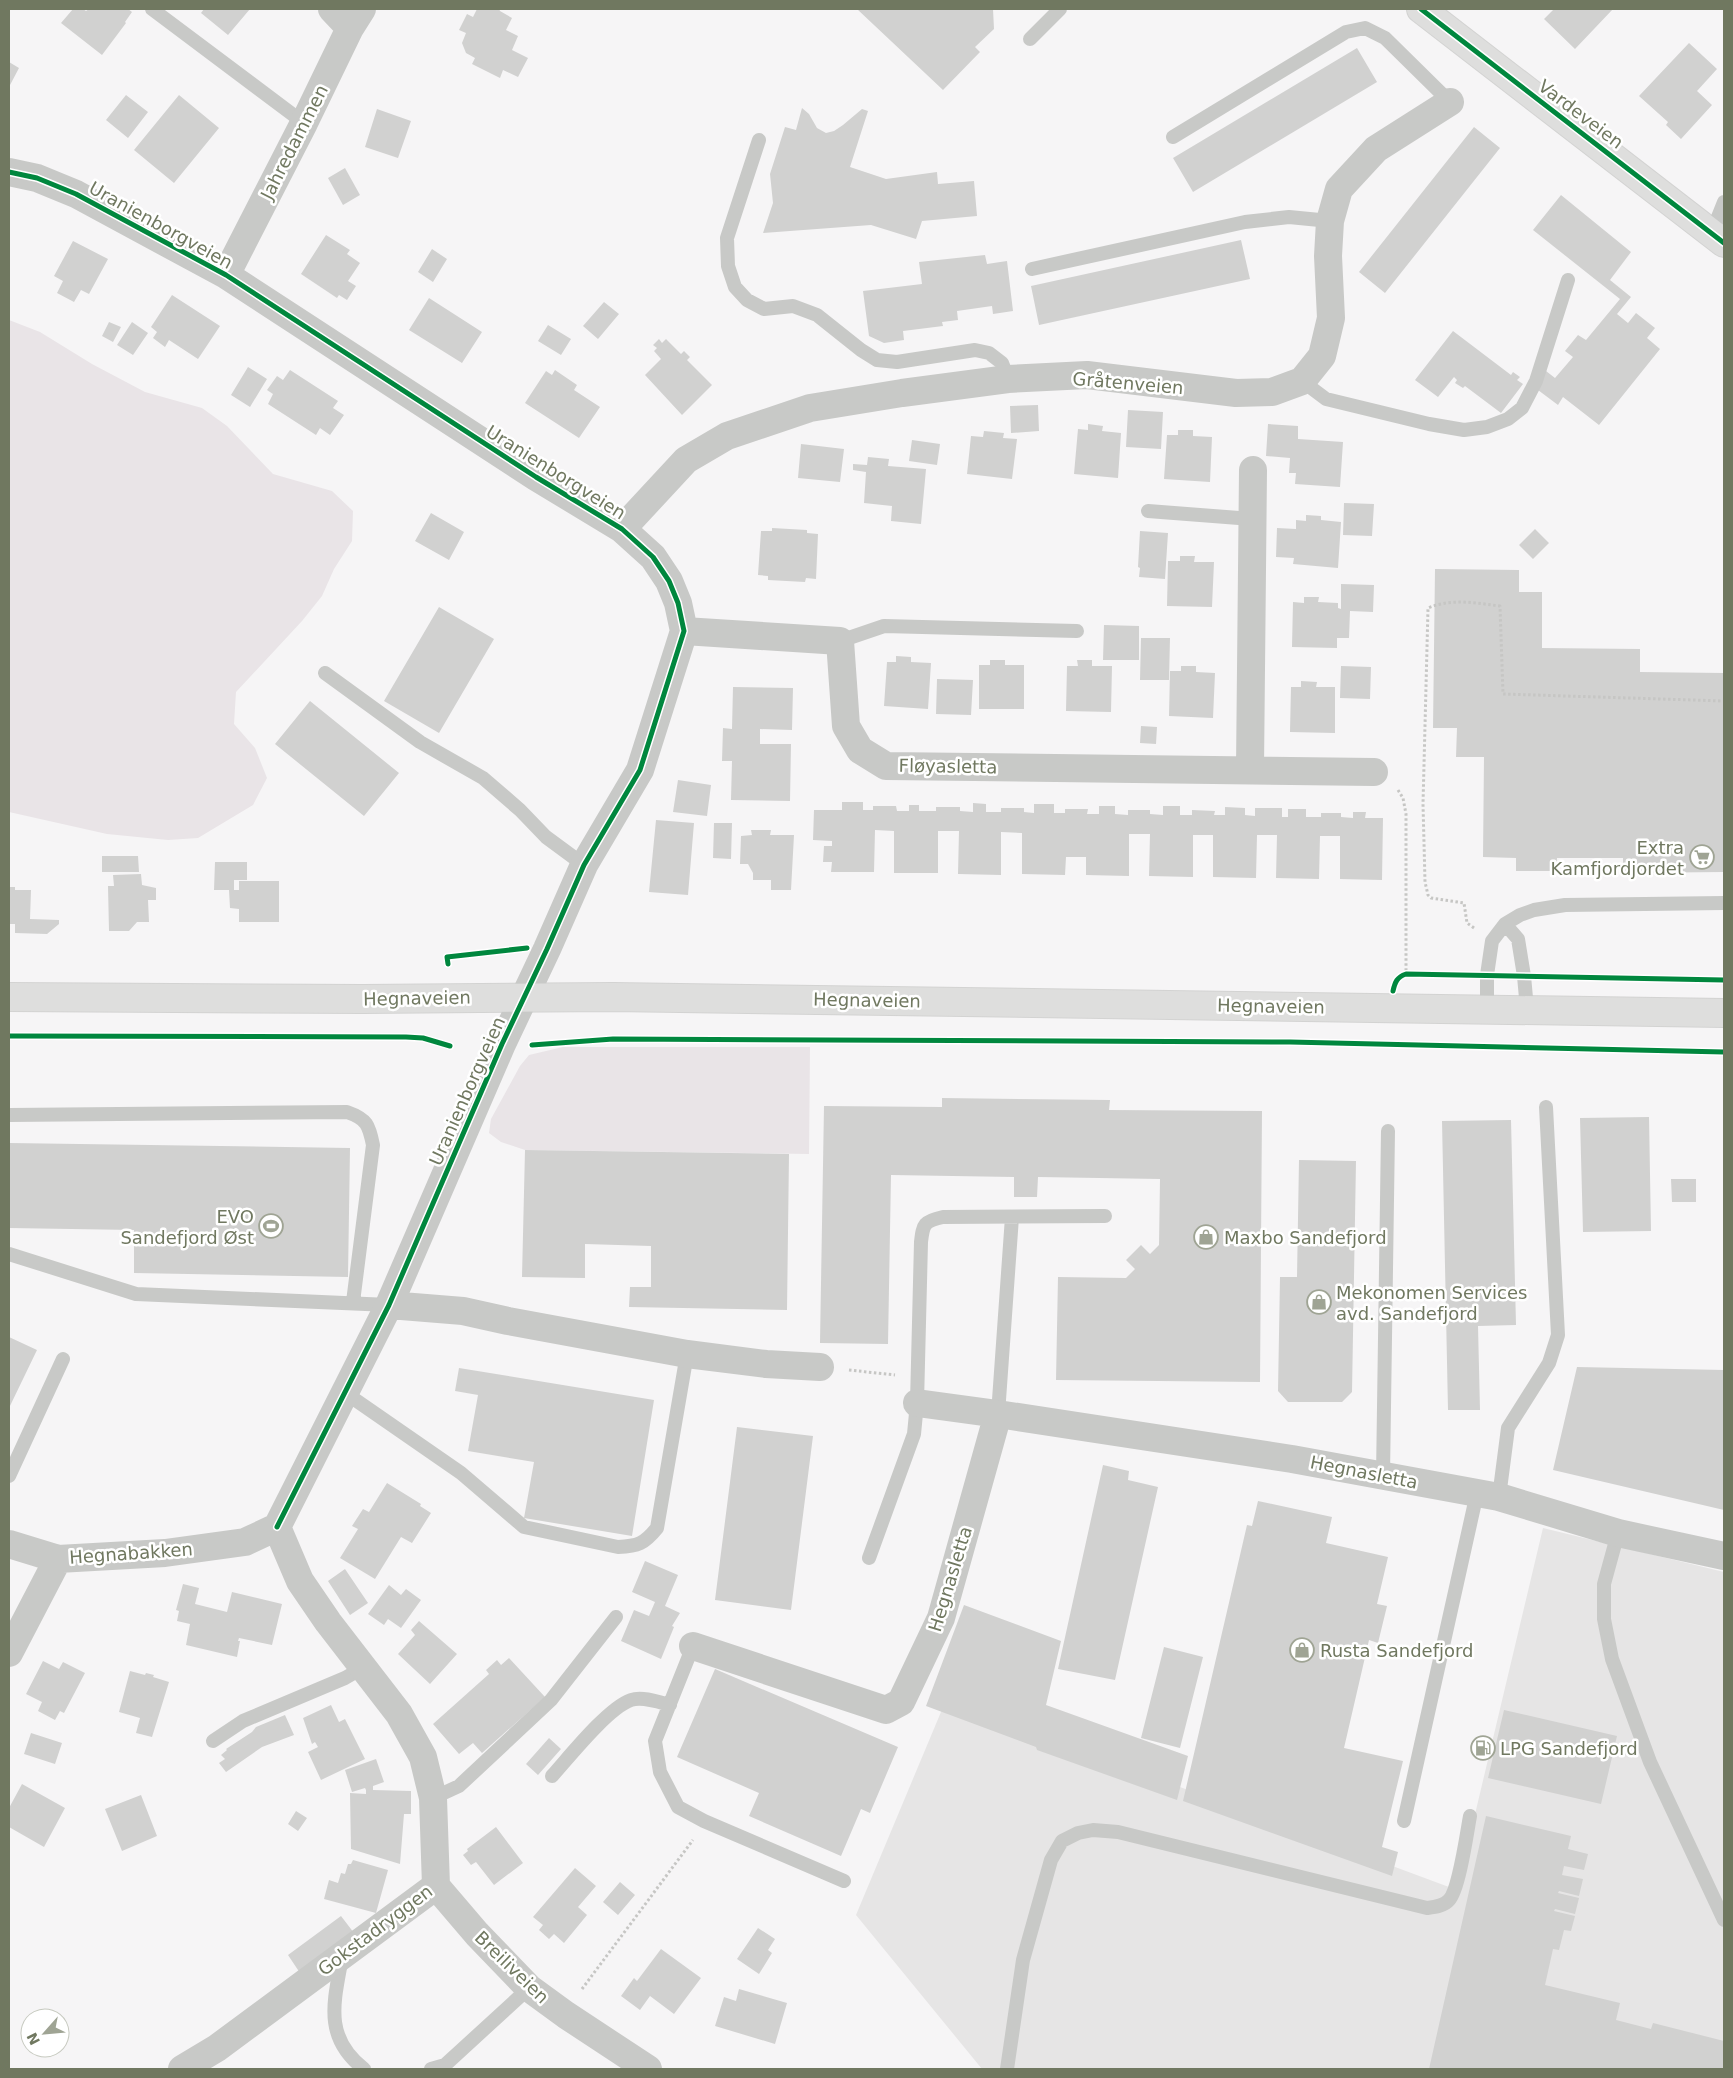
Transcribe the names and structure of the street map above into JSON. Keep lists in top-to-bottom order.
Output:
{
  "streets": {
    "main road": ["Vardeveien", "Hegnaveien"],
    "street": [
      "Jahredammen",
      "Uranienborgveien",
      "Gråtenveien",
      "Fløyasletta",
      "Hegnasletta",
      "Hegnabakken",
      "Gokstadryggen",
      "Breiliveien"
    ]
  },
  "crossings": [
    ["Jahredammen", "Uranienborgveien"],
    ["Uranienborgveien", "Gråtenveien"],
    ["Uranienborgveien", "Hegnaveien"],
    ["Uranienborgveien", "Hegnabakken"],
    ["Uranienborgveien", "Gokstadryggen"],
    ["Hegnabakken", "Gokstadryggen"],
    ["Gokstadryggen", "Breiliveien"]
  ],
  "places": {
    "supermarket": ["Extra Kamfjordjordet"],
    "sports": ["EVO Sandefjord Øst"],
    "shop": ["Maxbo Sandefjord", "Mekonomen Services avd. Sandefjord", "Rusta Sandefjord"],
    "fuel station": ["LPG Sandefjord"]
  },
  "north": "bottom left"
}
